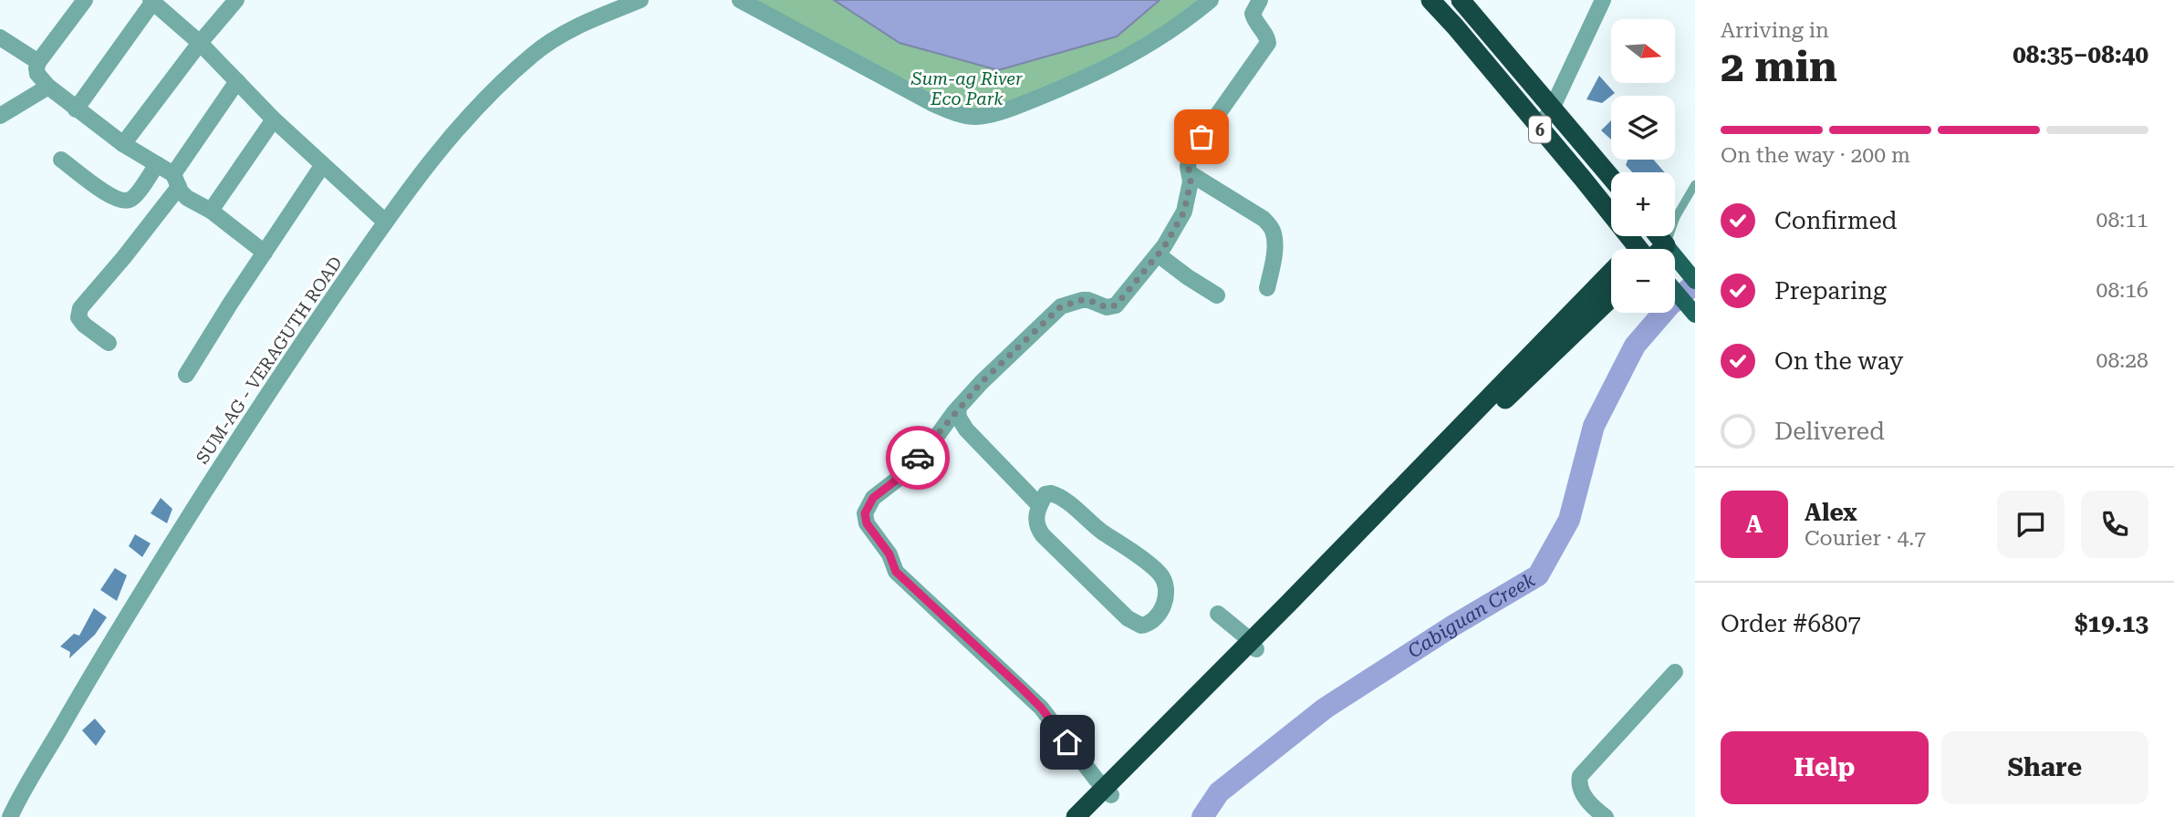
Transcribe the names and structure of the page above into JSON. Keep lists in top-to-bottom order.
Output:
{
  "streets": {
    "highway": ["6"],
    "street": ["SUM-AG - VERAGUTH ROAD"]
  },
  "water": ["Cabiguan Creek"],
  "parks": ["Sum-ag River Eco Park"],
  "north": "right",
  "page": {
    "heading": ["2 min", "Arriving in", "08:35–08:40"],
    "panel": [
      "Alex",
      "Courier · 4.7",
      "Order #6807",
      "$19.13"
    ],
    "map_buttons": ["+", "−"],
    "bar": "On the way · 200 m",
    "list": [
      ["Confirmed", "08:11"],
      ["Preparing", "08:16"],
      ["On the way", "08:28"],
      "Delivered"
    ],
    "round": "A",
    "buttons": ["Help", "Share"]
  }
}
